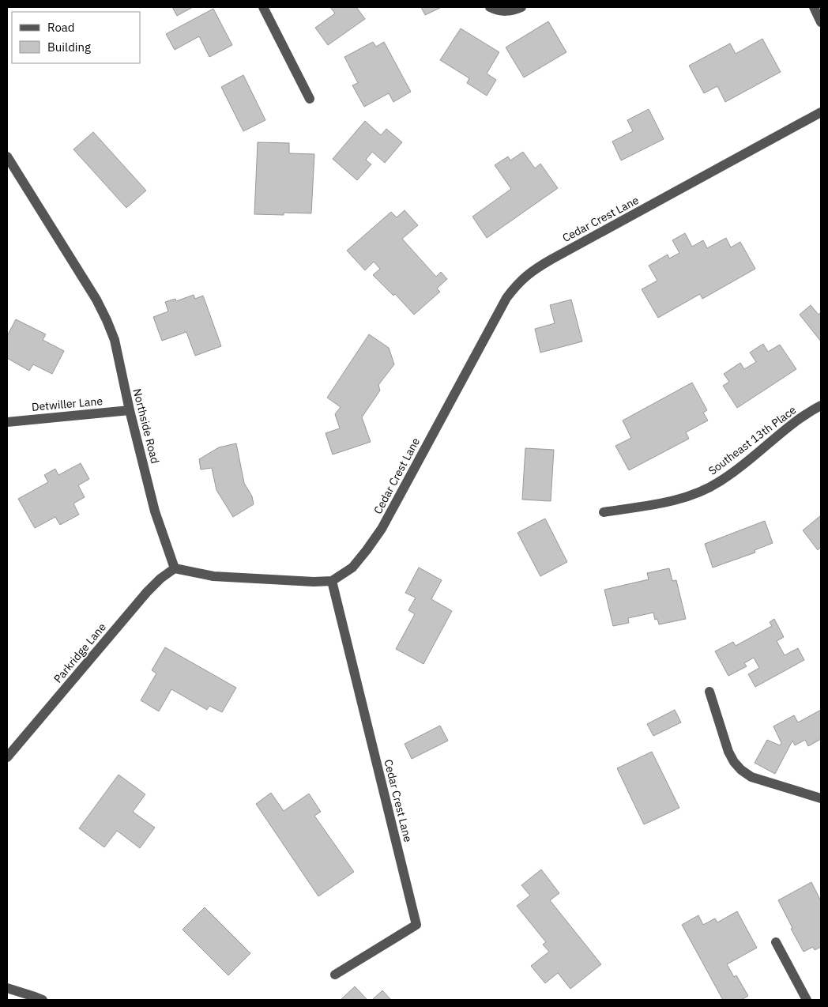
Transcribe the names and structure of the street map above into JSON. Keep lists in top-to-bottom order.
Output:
{
  "streets": {
    "street": [
      "Cedar Crest Lane",
      "Detwiller Lane",
      "Northside Road",
      "Southeast 13th Place",
      "Parkridge Lane"
    ]
  },
  "crossings": [
    ["Detwiller Lane", "Northside Road"],
    ["Northside Road", "Parkridge Lane"]
  ],
  "legend": ["Road", "Building"]
}
